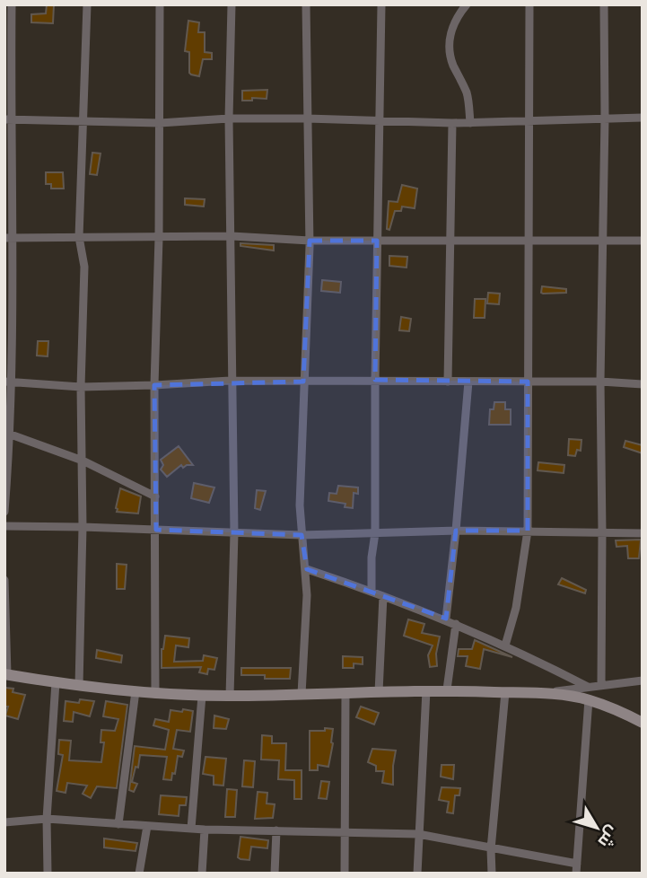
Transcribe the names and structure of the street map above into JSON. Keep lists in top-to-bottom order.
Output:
{
  "north": "bottom right"
}
